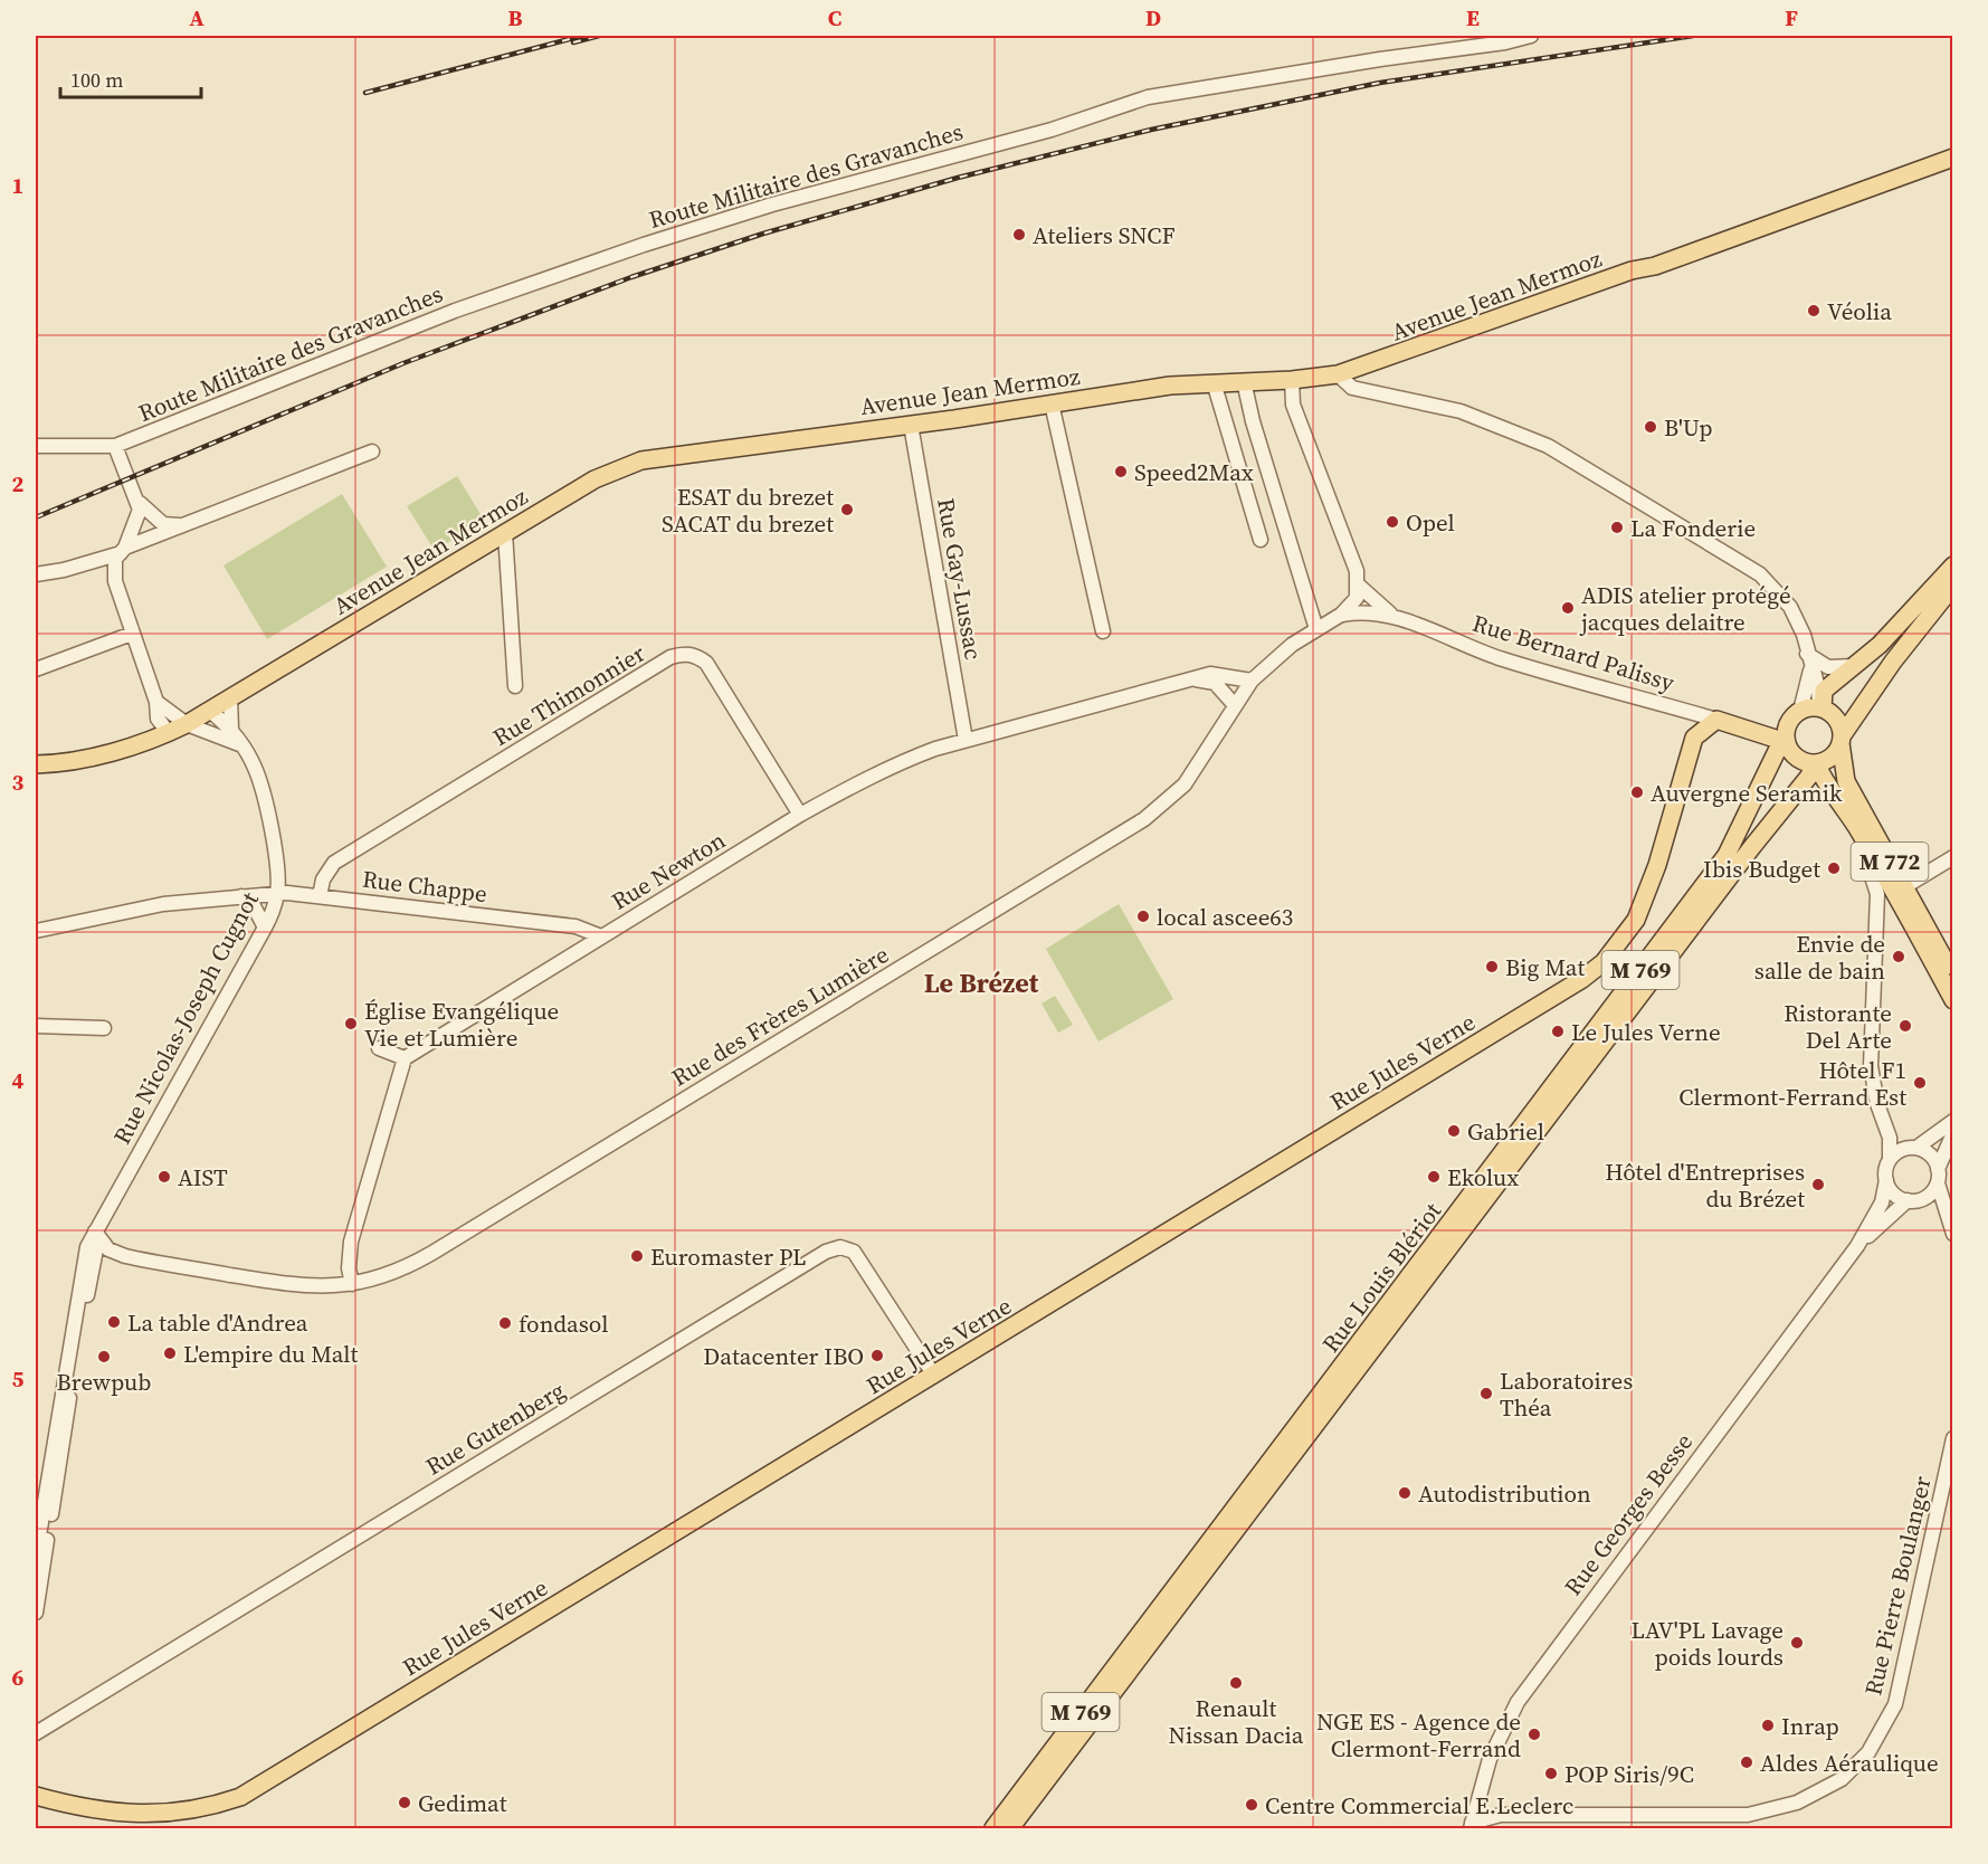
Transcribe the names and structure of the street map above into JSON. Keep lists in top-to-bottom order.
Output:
{
  "streets": {
    "main road": [
      "Avenue Jean Mermoz",
      "Rue Bernard Palissy",
      "M 772",
      "M 769",
      "Rue Jules Verne",
      "Rue Louis Blériot"
    ],
    "street": [
      "Route Militaire des Gravanches",
      "Rue Gay-Lussac",
      "Rue Thimonnier",
      "Rue Newton",
      "Rue Chappe",
      "Rue des Frères Lumière",
      "Rue Nicolas-Joseph Cugnot",
      "Rue Gutenberg",
      "Rue Georges Besse",
      "Rue Pierre Boulanger"
    ]
  },
  "crossings": [
    ["Avenue Jean Mermoz", "Rue Gay-Lussac"],
    ["Avenue Jean Mermoz", "Rue Nicolas-Joseph Cugnot"],
    ["Rue Gay-Lussac", "Rue Newton"],
    ["Rue Bernard Palissy", "M 772"],
    ["Rue Bernard Palissy", "Rue des Frères Lumière"],
    ["Rue Bernard Palissy", "Rue Louis Blériot"],
    ["Rue Thimonnier", "Rue Newton"],
    ["Rue Thimonnier", "Rue Chappe"],
    ["M 772", "Rue Louis Blériot"],
    ["Rue Newton", "Rue Chappe"],
    ["Rue Newton", "Rue des Frères Lumière"],
    ["Rue Chappe", "Rue Nicolas-Joseph Cugnot"],
    ["Rue des Frères Lumière", "Rue Nicolas-Joseph Cugnot"],
    ["Rue Jules Verne", "Rue Gutenberg"],
    ["Rue Georges Besse", "Rue Pierre Boulanger"]
  ],
  "districts": ["Le Brézet"],
  "places": [
    "Ateliers SNCF",
    "Véolia",
    "B'Up",
    "Speed2Max",
    "ESAT du brezet SACAT du brezet",
    "Opel",
    "La Fonderie",
    "ADIS atelier protégé jacques delaitre",
    "Auvergne Seramik",
    "Ibis Budget",
    "local ascee63",
    "Envie de salle de bain",
    "Big Mat",
    "Église Evangélique Vie et Lumière",
    "Ristorante Del Arte",
    "Le Jules Verne",
    "Hôtel F1 Clermont-Ferrand Est",
    "Gabriel",
    "AIST",
    "Ekolux",
    "Hôtel d'Entreprises du Brézet",
    "Euromaster PL",
    "La table d'Andrea",
    "fondasol",
    "L'empire du Malt",
    "Datacenter IBO",
    "Brewpub",
    "Laboratoires Théa",
    "Autodistribution",
    "LAV'PL Lavage poids lourds",
    "Renault Nissan Dacia",
    "Inrap",
    "NGE ES - Agence de Clermont-Ferrand",
    "Aldes Aéraulique",
    "POP Siris/9C",
    "Gedimat",
    "Centre Commercial E.Leclerc"
  ],
  "scale_bar": "100 m",
  "grid": {
    "columns": [
      "A",
      "B",
      "C",
      "D",
      "E",
      "F"
    ],
    "rows": [
      "1",
      "2",
      "3",
      "4",
      "5",
      "6"
    ]
  }
}
